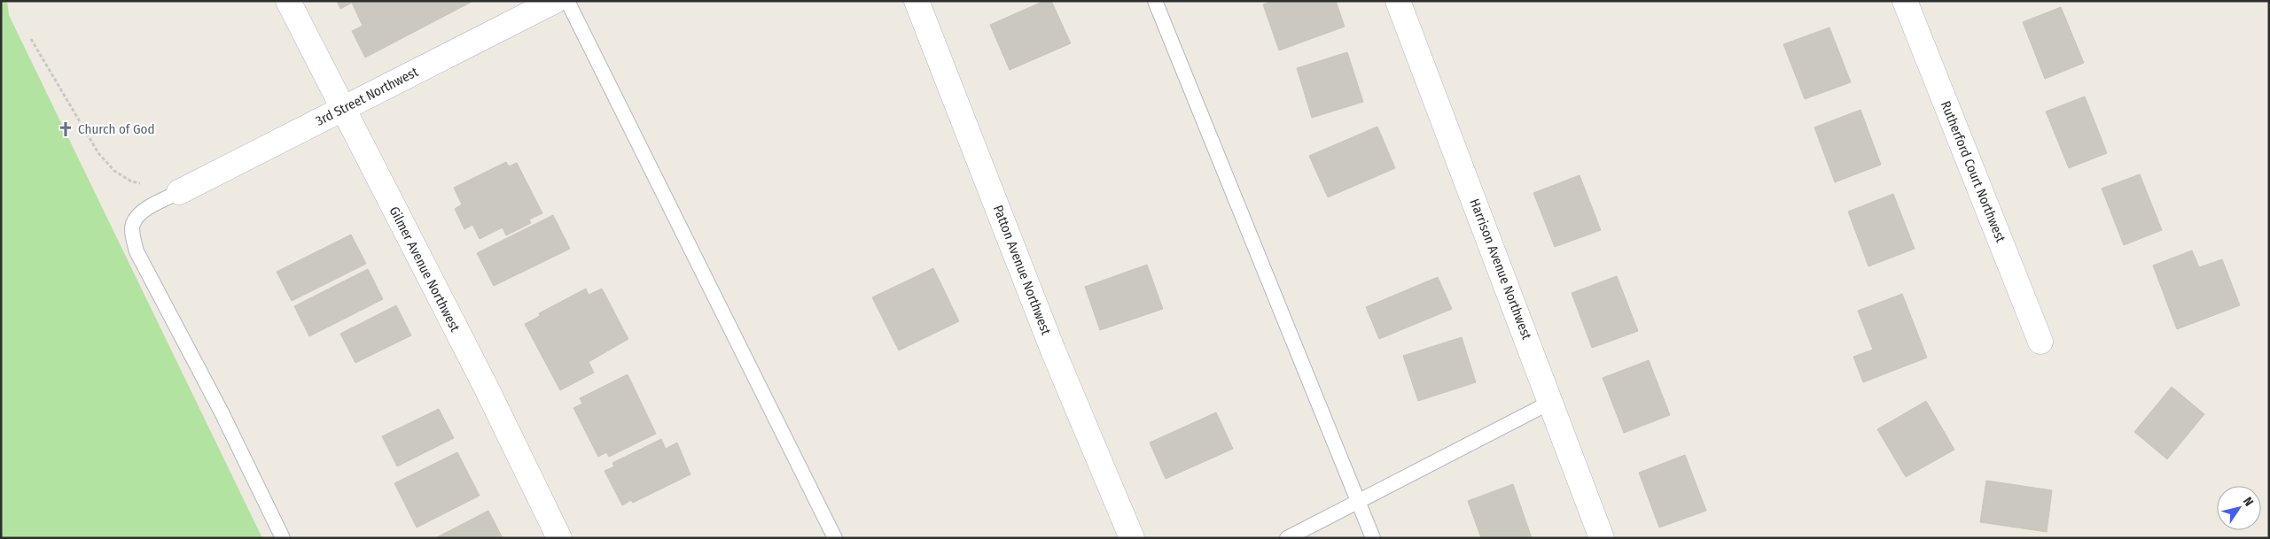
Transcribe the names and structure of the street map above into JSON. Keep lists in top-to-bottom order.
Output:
{
  "streets": {
    "street": [
      "3rd Street Northwest",
      "Rutherford Court Northwest",
      "Gilmer Avenue Northwest",
      "Harrison Avenue Northwest",
      "Patton Avenue Northwest"
    ]
  },
  "crossings": [
    ["3rd Street Northwest", "Gilmer Avenue Northwest"]
  ],
  "places": {
    "church": ["Church of God"]
  },
  "north": "top right"
}
